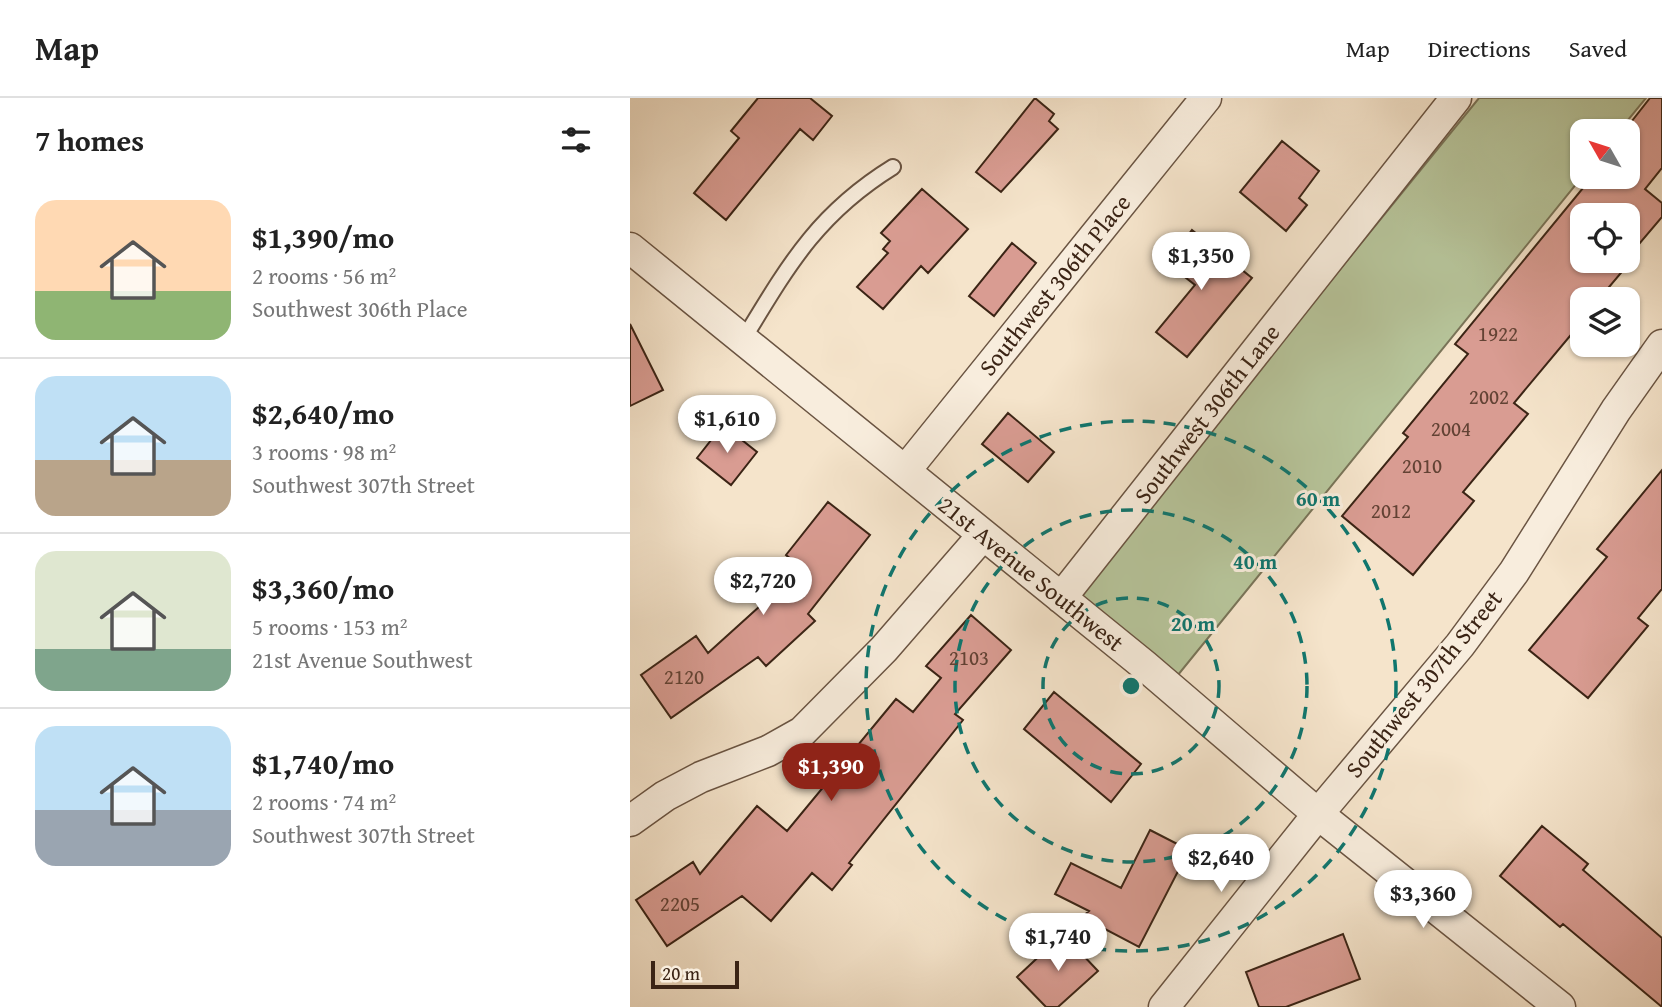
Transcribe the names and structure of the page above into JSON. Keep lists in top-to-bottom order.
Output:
{
  "streets": {
    "street": [
      "Southwest 306th Place",
      "Southwest 306th Lane",
      "21st Avenue Southwest",
      "Southwest 307th Street"
    ]
  },
  "crossings": [
    ["Southwest 306th Place", "21st Avenue Southwest"],
    ["Southwest 306th Lane", "21st Avenue Southwest"],
    ["21st Avenue Southwest", "Southwest 307th Street"]
  ],
  "house_numbers": [
    "1922",
    "2002",
    "2004",
    "2010",
    "2012",
    "2103",
    "2120",
    "2205"
  ],
  "scale_bar": "20 m",
  "north": "top left",
  "page": {
    "header": "Map",
    "nav": ["Map", "Directions", "Saved"],
    "heading": "7 homes",
    "list": [
      {
        "name": "$1,390/mo",
        "note": "2 rooms · 56 m² · Southwest 306th Place"
      },
      {
        "name": "$2,640/mo",
        "note": "3 rooms · 98 m² · Southwest 307th Street"
      },
      {
        "name": "$3,360/mo",
        "note": "5 rooms · 153 m² · 21st Avenue Southwest"
      },
      {
        "name": "$1,740/mo",
        "note": "2 rooms · 74 m² · Southwest 307th Street"
      }
    ],
    "price": [
      "$1,350",
      "$1,610",
      "$2,720",
      "$1,390",
      "$2,640",
      "$3,360",
      "$1,740"
    ],
    "scale": "20 m"
  },
  "rings": ["60 m", "40 m", "20 m"]
}
